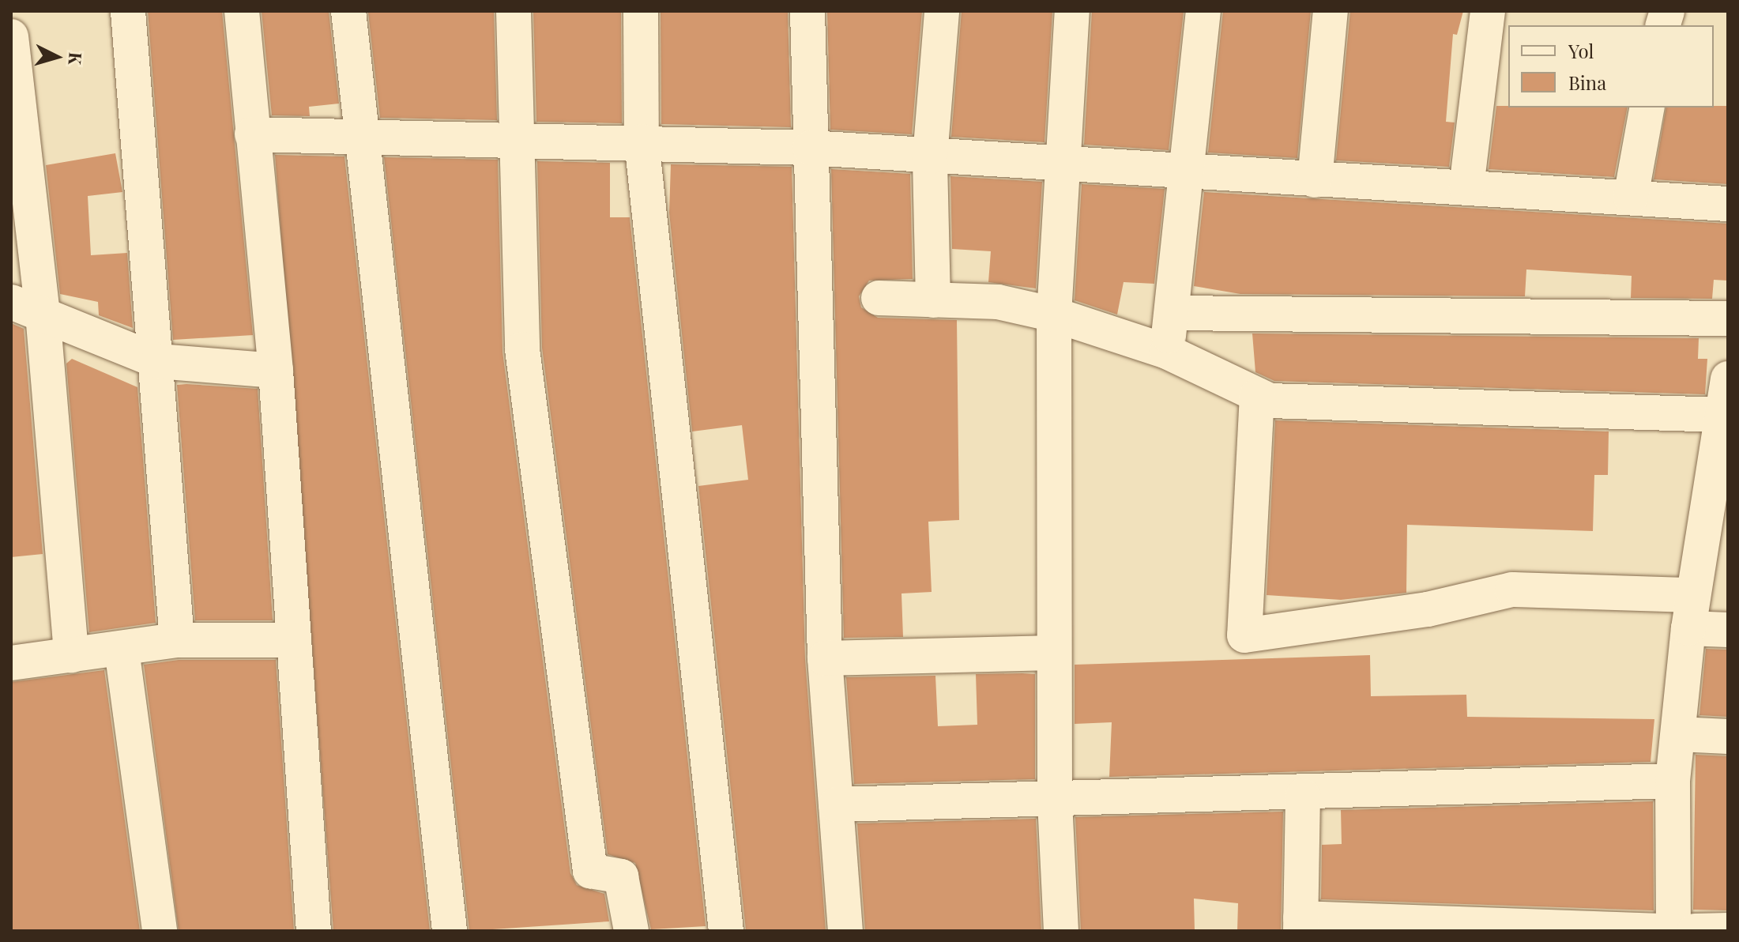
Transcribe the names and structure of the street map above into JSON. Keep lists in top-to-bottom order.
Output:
{
  "legend": ["Yol", "Bina"],
  "north": "right"
}
